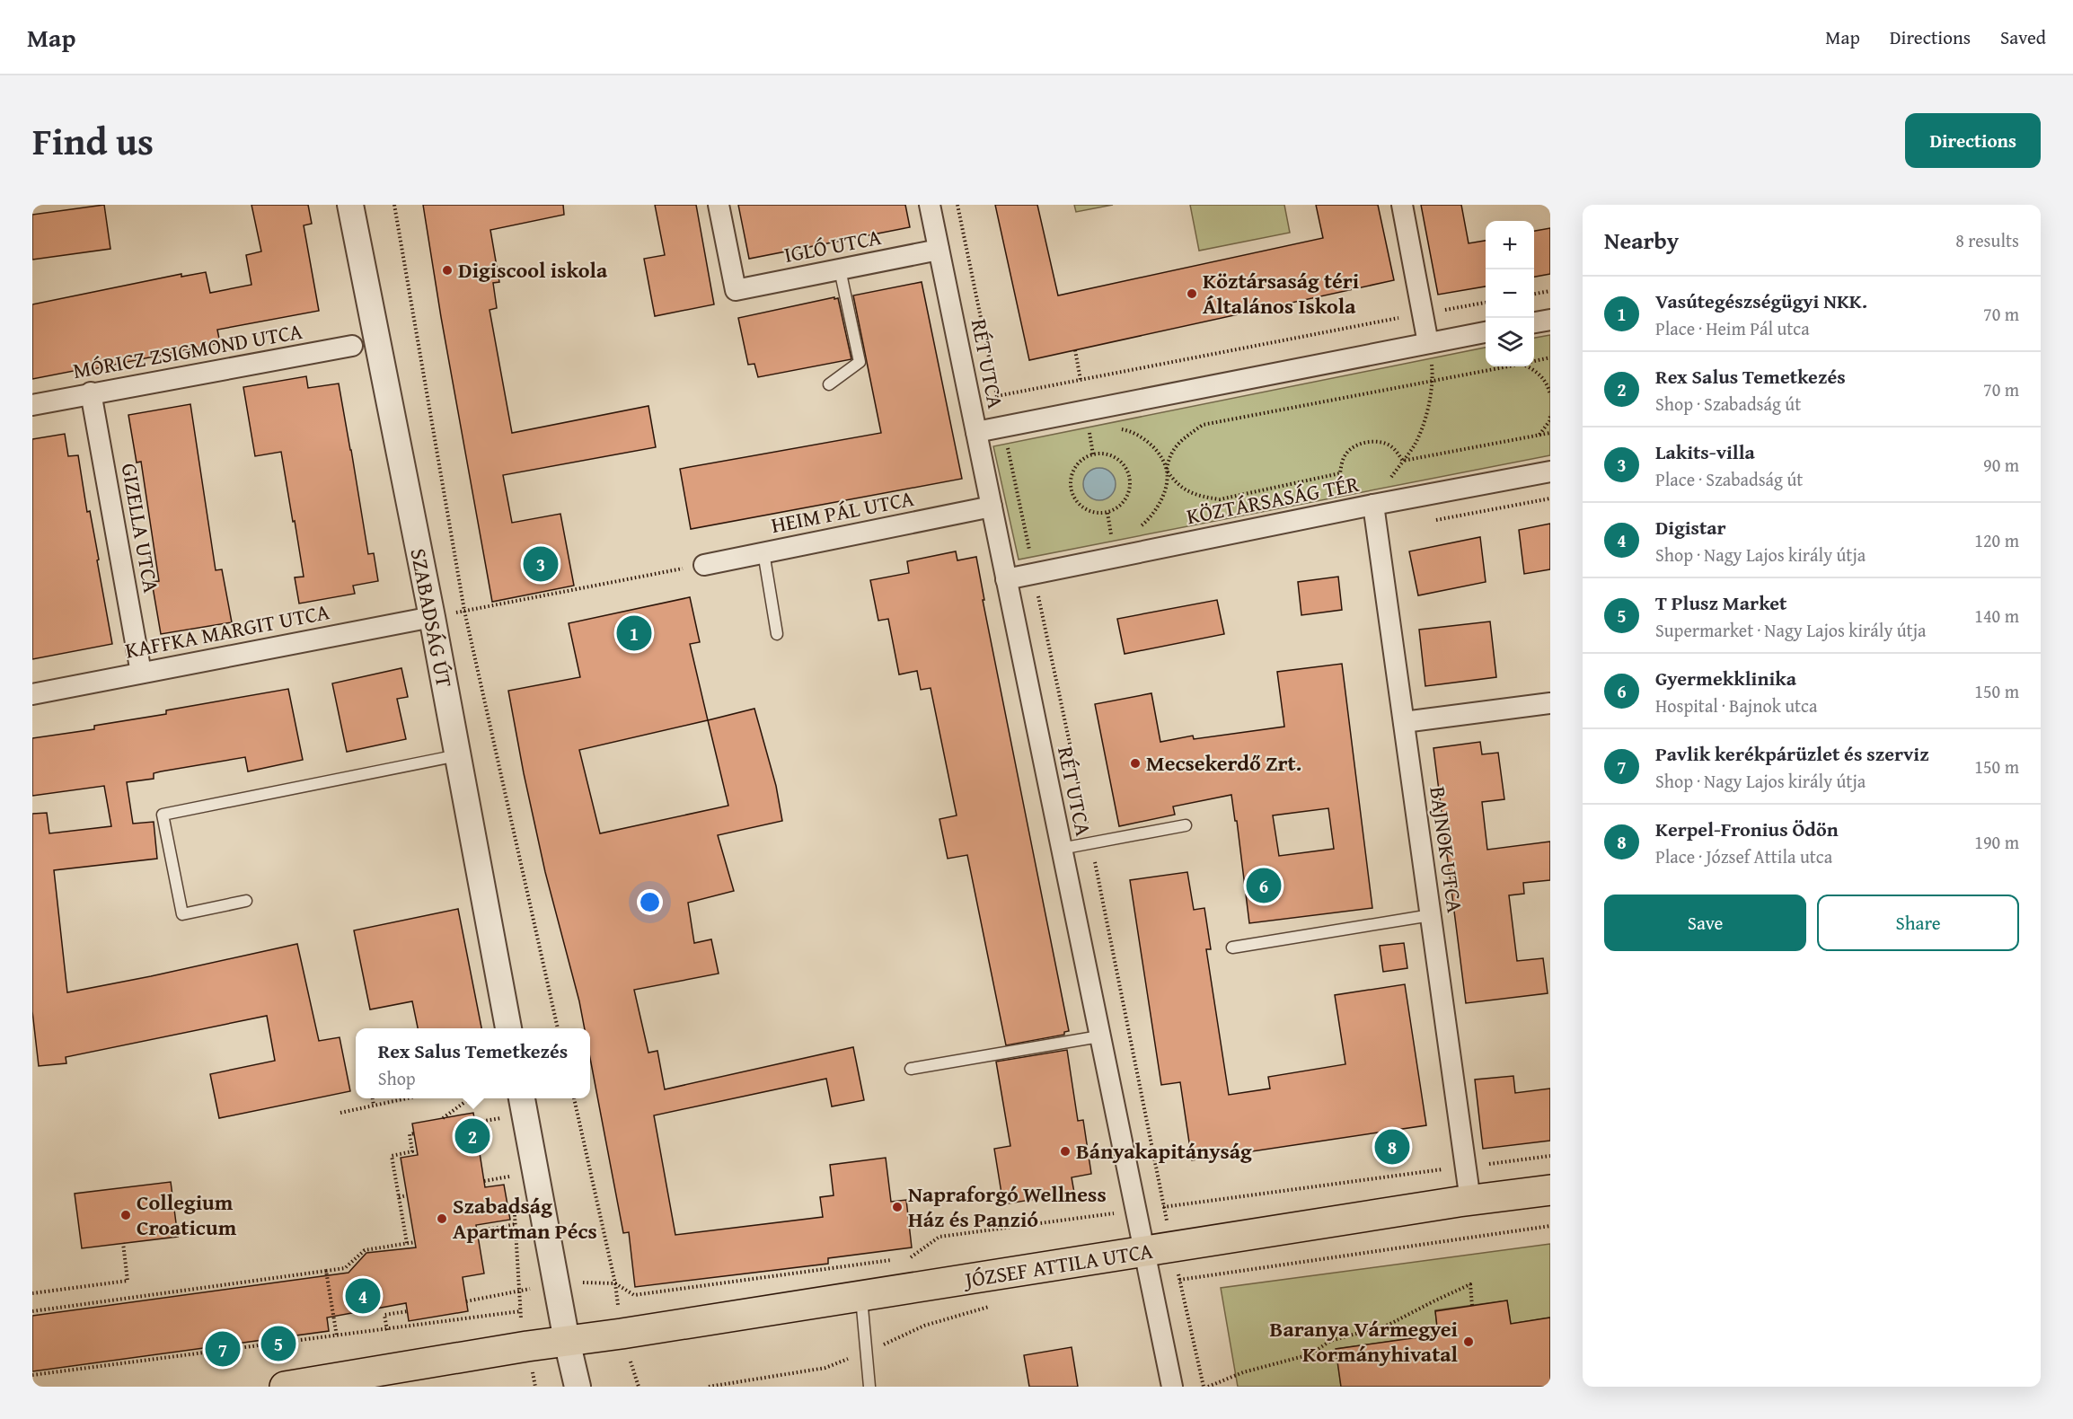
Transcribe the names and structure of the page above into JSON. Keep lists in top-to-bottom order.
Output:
{
  "streets": {
    "main road": ["JÓZSEF ATTILA UTCA"],
    "street": [
      "IGLÓ UTCA",
      "MÓRICZ ZSIGMOND UTCA",
      "RÉT UTCA",
      "KÖZTÁRSASÁG TÉR",
      "HEIM PÁL UTCA",
      "GIZELLA UTCA",
      "SZABADSÁG ÚT",
      "KAFFKA MARGIT UTCA",
      "BAJNOK UTCA"
    ]
  },
  "crossings": [
    ["IGLÓ UTCA", "RÉT UTCA"],
    ["MÓRICZ ZSIGMOND UTCA", "GIZELLA UTCA"],
    ["RÉT UTCA", "KÖZTÁRSASÁG TÉR"],
    ["RÉT UTCA", "HEIM PÁL UTCA"],
    ["RÉT UTCA", "JÓZSEF ATTILA UTCA"],
    ["KÖZTÁRSASÁG TÉR", "BAJNOK UTCA"],
    ["GIZELLA UTCA", "KAFFKA MARGIT UTCA"],
    ["SZABADSÁG ÚT", "KAFFKA MARGIT UTCA"],
    ["BAJNOK UTCA", "JÓZSEF ATTILA UTCA"]
  ],
  "places": [
    "Digiscool iskola",
    "Köztársaság téri Általános Iskola",
    "Mecsekerdő Zrt.",
    "Bányakapitányság",
    "Napraforgó Wellness Ház és Panzió",
    "Collegium Croaticum",
    "Szabadság Apartman Pécs",
    "Baranya Vármegyei Kormányhivatal"
  ],
  "page": {
    "header": "Map",
    "nav": ["Map", "Directions", "Saved"],
    "title": "Find us",
    "buttons": [
      "Directions",
      ["Save", "Share"]
    ],
    "heading": ["Nearby", "8 results"],
    "map_buttons": ["+", "−"],
    "list": [
      {
        "mark": "1",
        "name": "Vasútegészségügyi NKK.",
        "note": "Place · Heim Pál utca",
        "value": "70 m"
      },
      {
        "mark": "2",
        "name": "Rex Salus Temetkezés",
        "note": "Shop · Szabadság út",
        "value": "70 m"
      },
      {
        "mark": "3",
        "name": "Lakits-villa",
        "note": "Place · Szabadság út",
        "value": "90 m"
      },
      {
        "mark": "4",
        "name": "Digistar",
        "note": "Shop · Nagy Lajos király útja",
        "value": "120 m"
      },
      {
        "mark": "5",
        "name": "T Plusz Market",
        "note": "Supermarket · Nagy Lajos király útja",
        "value": "140 m"
      },
      {
        "mark": "6",
        "name": "Gyermekklinika",
        "note": "Hospital · Bajnok utca",
        "value": "150 m"
      },
      {
        "mark": "7",
        "name": "Pavlik kerékpárüzlet és szerviz",
        "note": "Shop · Nagy Lajos király útja",
        "value": "150 m"
      },
      {
        "mark": "8",
        "name": "Kerpel-Fronius Ödön",
        "note": "Place · József Attila utca",
        "value": "190 m"
      }
    ],
    "pins": [
      "3",
      "1",
      "6",
      "2",
      "8",
      "4",
      "5",
      "7"
    ],
    "popup": ["Rex Salus Temetkezés", "Shop"]
  }
}
